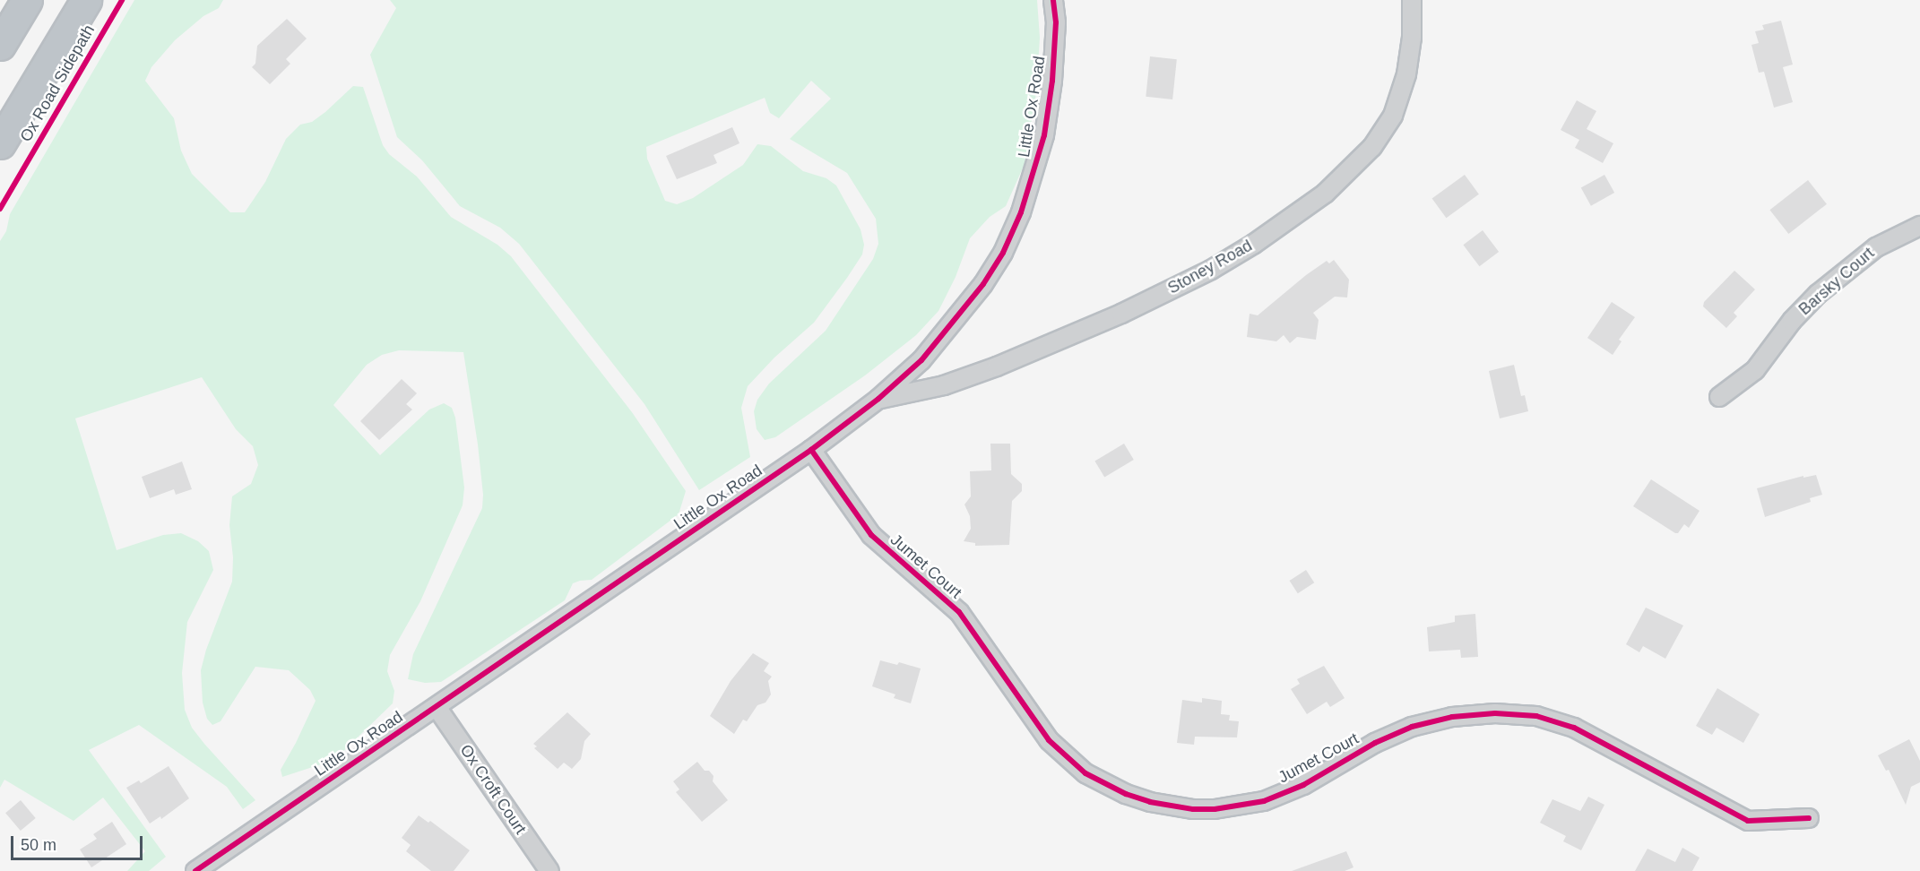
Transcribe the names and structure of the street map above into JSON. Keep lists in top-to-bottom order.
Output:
{
  "streets": {
    "street": [
      "Little Ox Road",
      "Stoney Road",
      "Barsky Court",
      "Jumet Court",
      "Ox Croft Court"
    ],
    "cycle path": ["Ox Road Sidepath"]
  },
  "crossings": [
    ["Little Ox Road", "Stoney Road"],
    ["Little Ox Road", "Jumet Court"],
    ["Little Ox Road", "Ox Croft Court"]
  ],
  "scale_bar": "50 m"
}
